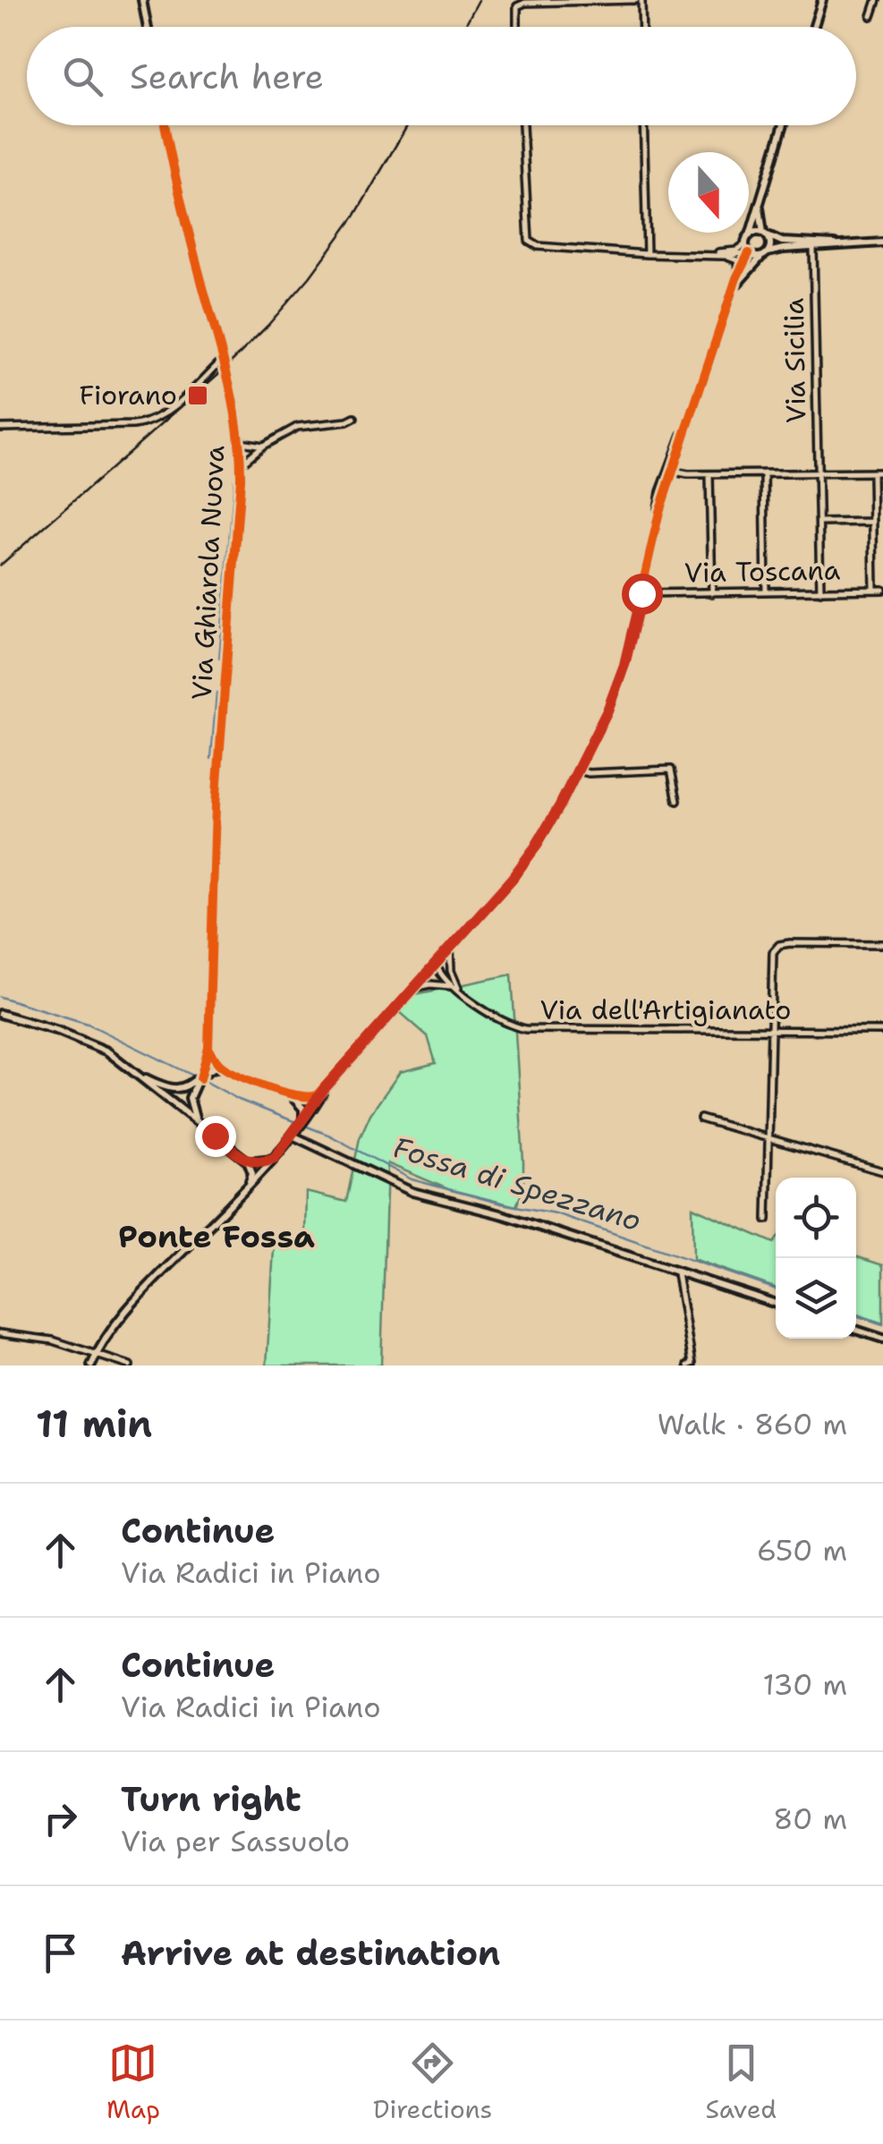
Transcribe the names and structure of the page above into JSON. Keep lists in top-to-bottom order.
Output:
{
  "streets": {
    "street": [
      "Via Sicilia",
      "Via Toscana",
      "Via Ghiarola Nuova",
      "Via dell'Artigianato"
    ]
  },
  "crossings": [
    ["Via Sicilia", "Via Toscana"]
  ],
  "districts": ["Ponte Fossa"],
  "water": ["Fossa di Spezzano"],
  "places": {
    "transit": ["Fiorano"]
  },
  "north": "bottom",
  "page": {
    "search": "Search here",
    "heading": ["11 min", "Walk · 860 m"],
    "list": [
      ["Continue", "Via Radici in Piano", "650 m"],
      ["Continue", "Via Radici in Piano", "130 m"],
      ["Turn right", "Via per Sassuolo", "80 m"],
      "Arrive at destination"
    ],
    "nav": ["Map", "Directions", "Saved"]
  }
}
